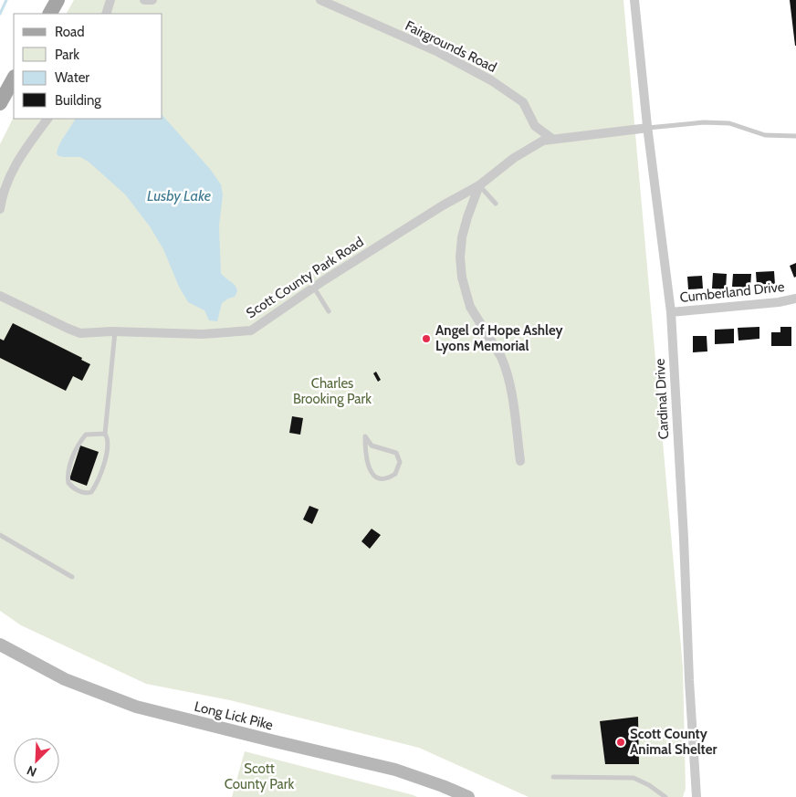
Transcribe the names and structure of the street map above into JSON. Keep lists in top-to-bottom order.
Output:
{
  "streets": {
    "main road": ["Long Lick Pike"],
    "street": [
      "Fairgrounds Road",
      "Scott County Park Road",
      "Cumberland Drive",
      "Cardinal Drive"
    ]
  },
  "crossings": [
    ["Cumberland Drive", "Cardinal Drive"]
  ],
  "water": ["Lusby Lake"],
  "parks": ["Charles Brooking Park", "Scott County Park"],
  "places": ["Angel of Hope Ashley Lyons Memorial", "Scott County Animal Shelter"],
  "legend": [
    "Road",
    "Park",
    "Water",
    "Building"
  ],
  "north": "bottom left"
}
